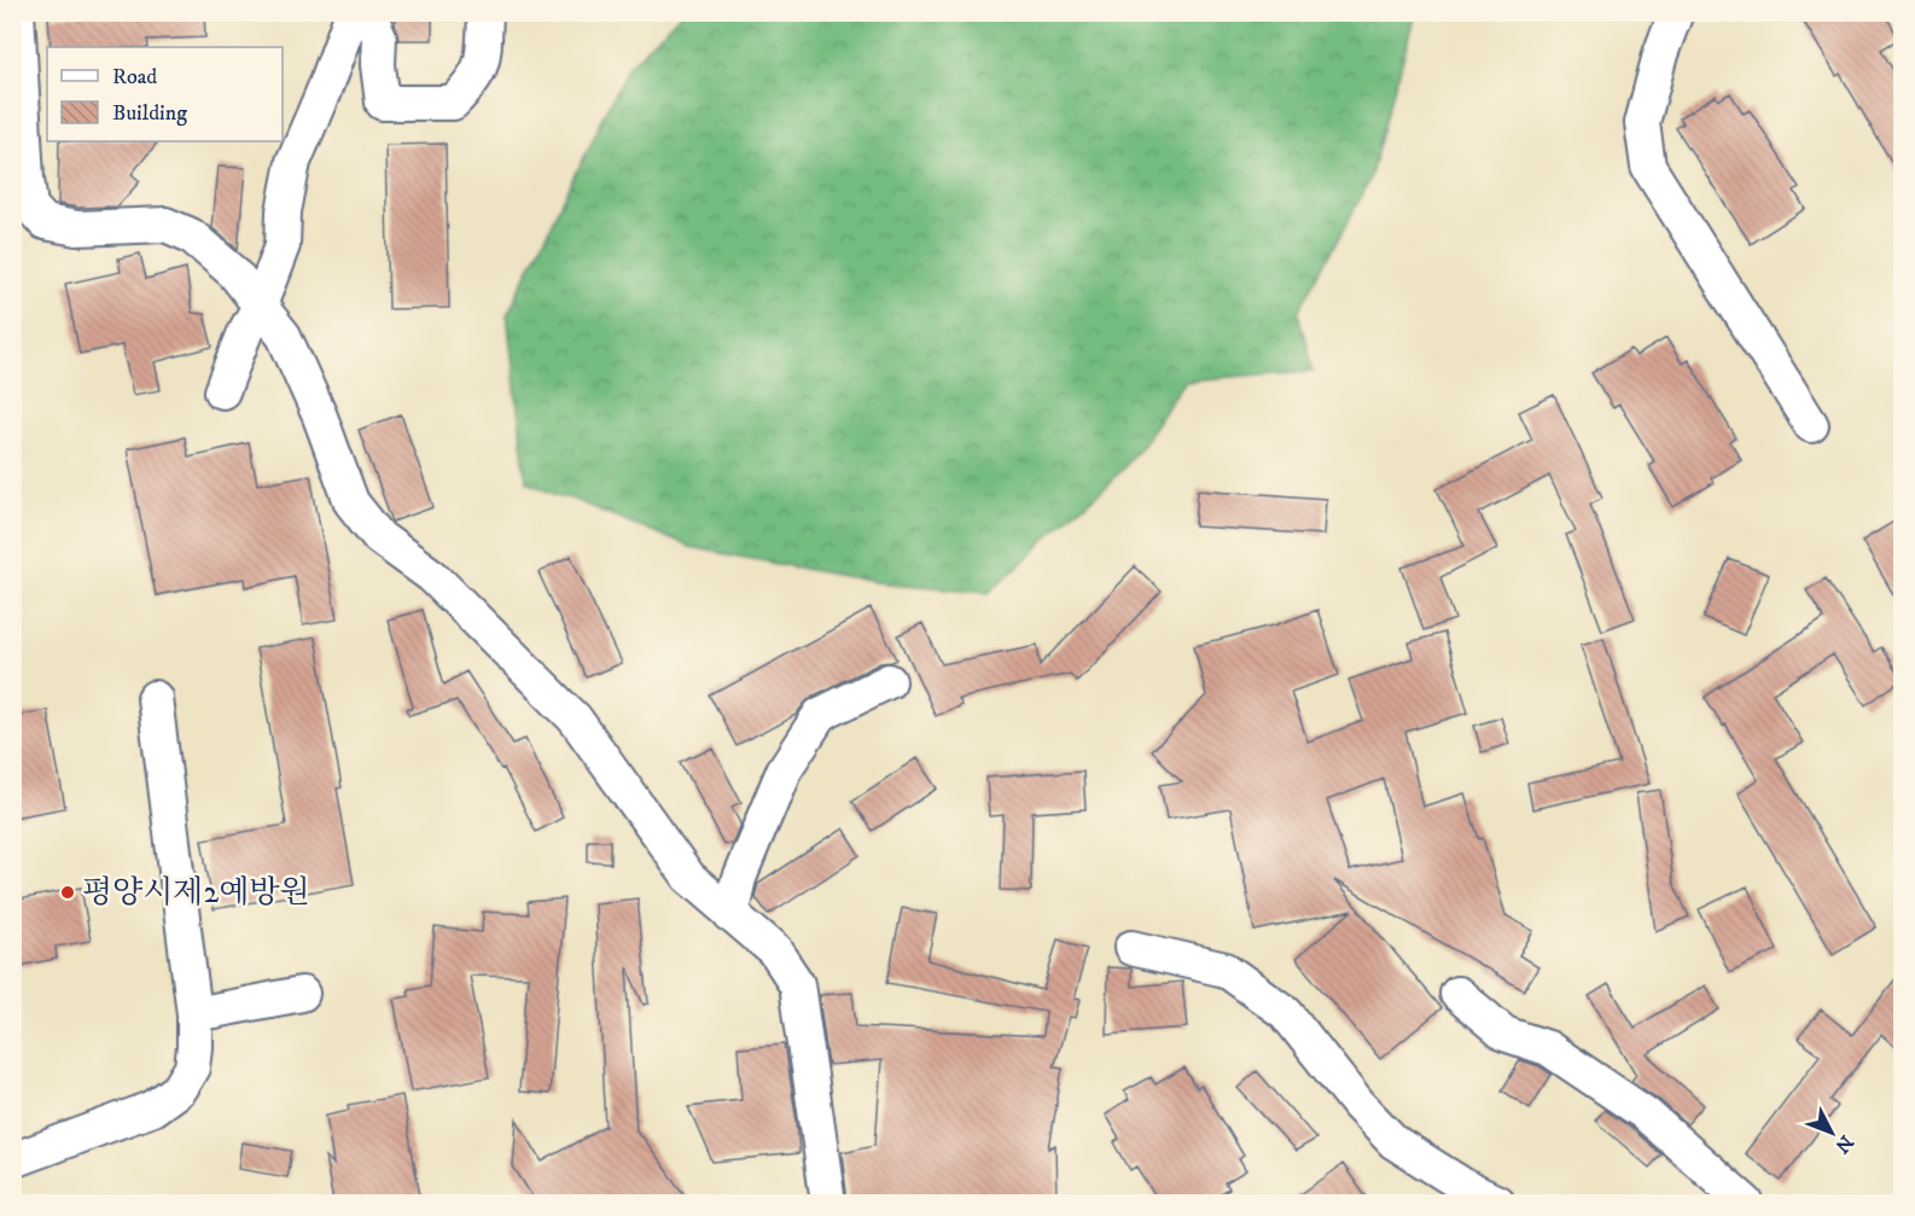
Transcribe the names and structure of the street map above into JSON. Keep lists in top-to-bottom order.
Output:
{
  "places": ["평양시제2예방원"],
  "legend": ["Road", "Building"],
  "north": "bottom right"
}
